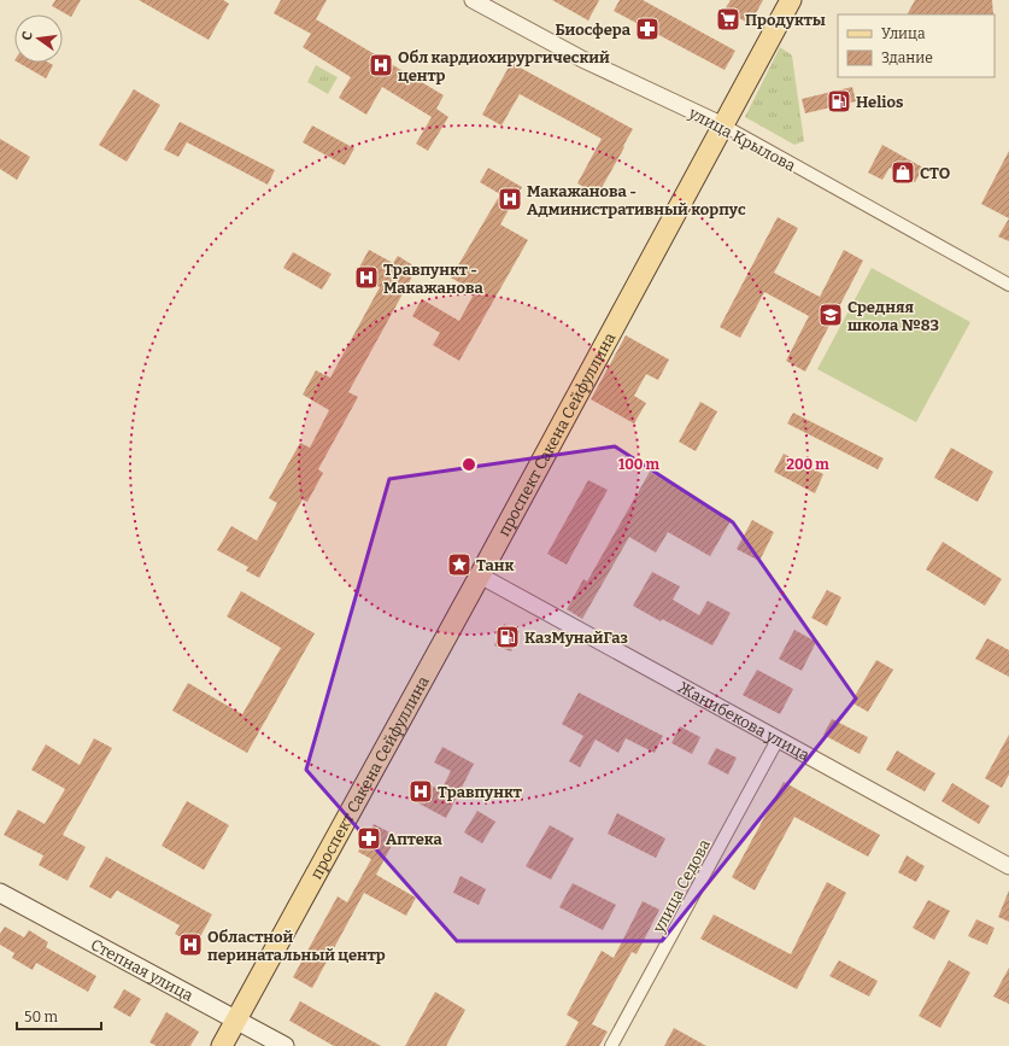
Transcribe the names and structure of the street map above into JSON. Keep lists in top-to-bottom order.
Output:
{
  "streets": {
    "main road": ["проспект Сакена Сейфуллина", "Степная улица"],
    "street": ["улица Крылова", "Жанибекова улица", "улица Седова"]
  },
  "crossings": [
    ["улица Крылова", "проспект Сакена Сейфуллина"],
    ["проспект Сакена Сейфуллина", "Жанибекова улица"],
    ["проспект Сакена Сейфуллина", "Степная улица"],
    ["Жанибекова улица", "улица Седова"]
  ],
  "places": {
    "supermarket": ["Продукты"],
    "pharmacy": ["Биосфера", "Аптека"],
    "hospital": [
      "Обл кардиохирургический центр",
      "Макажанова - Административный корпус",
      "Травпункт - Макажанова",
      "Травпункт",
      "Областной перинатальный центр"
    ],
    "fuel station": ["Helios", "КазМунайГаз"],
    "shop": ["СТО"],
    "school or university": ["Средняя школа №83"],
    "place": ["Танк"]
  },
  "legend": ["Улица", "Здание"],
  "scale_bar": "50 m",
  "north": "left",
  "rings": ["100 m", "200 m"]
}
